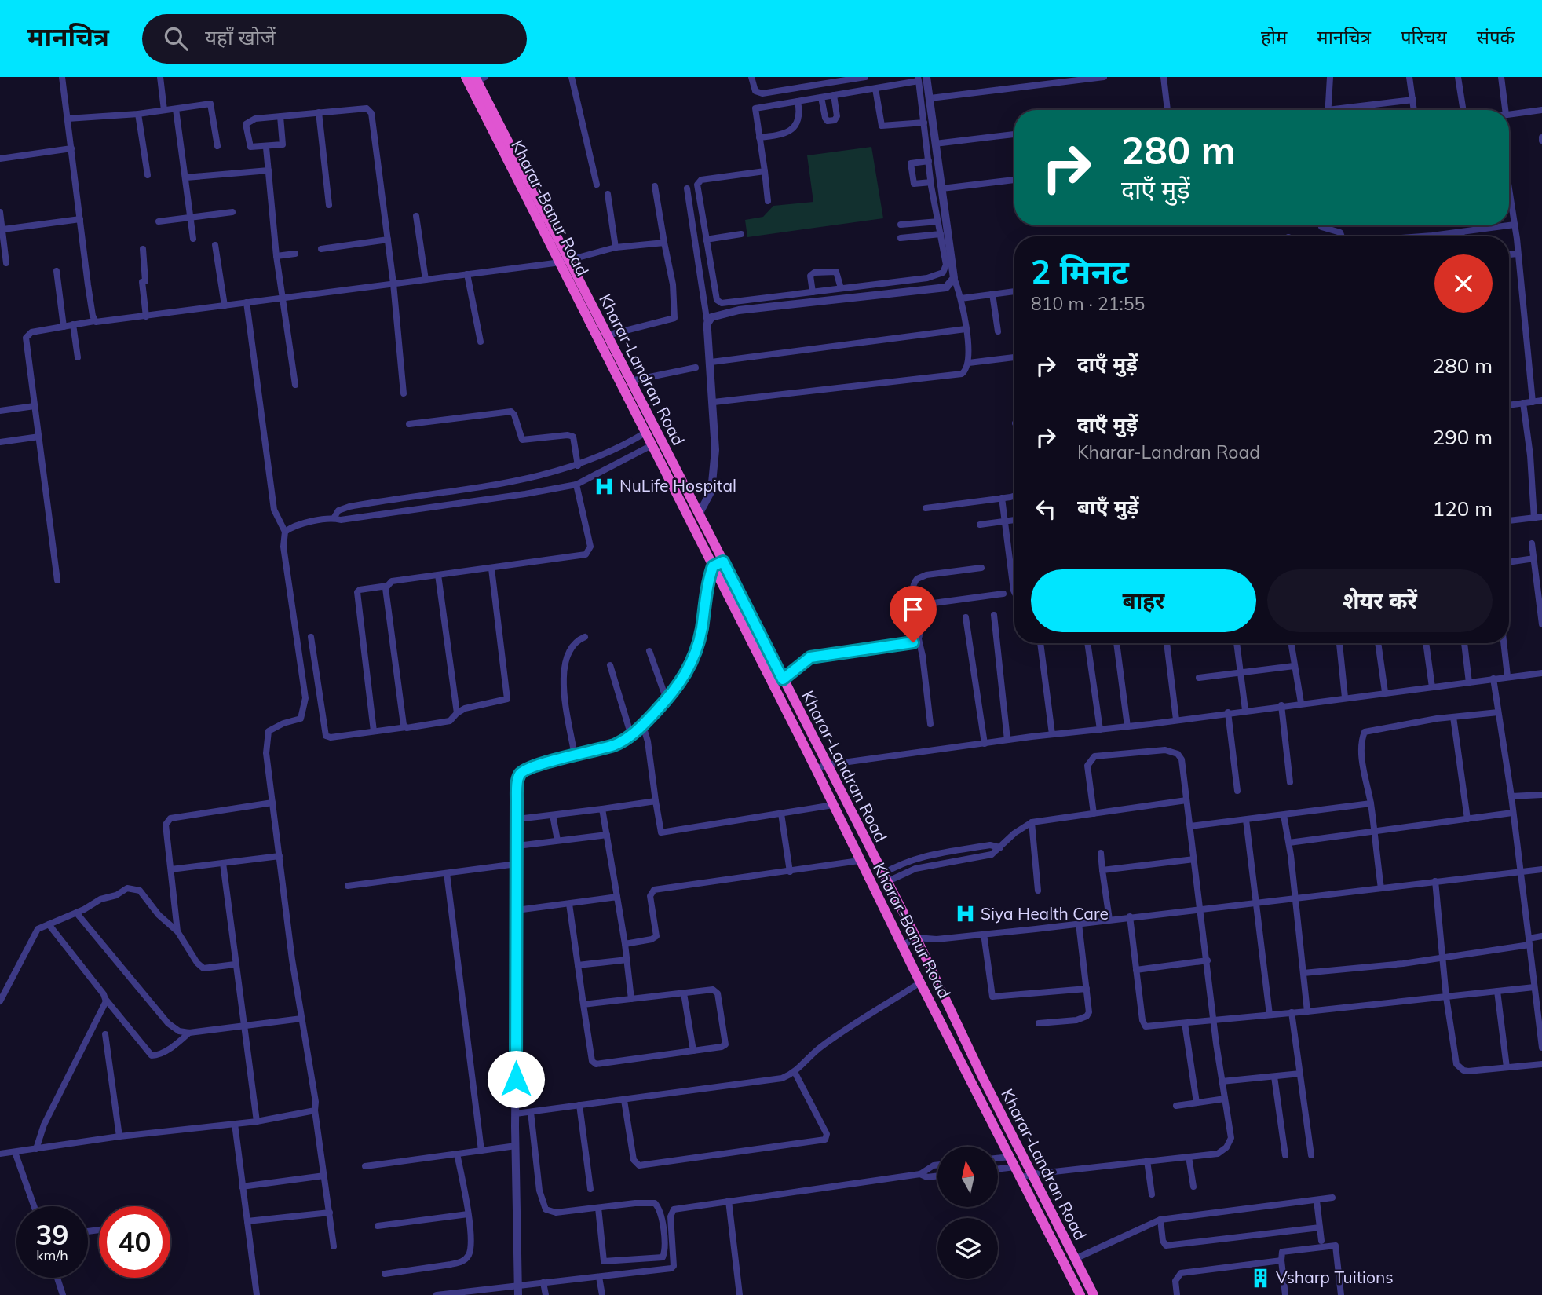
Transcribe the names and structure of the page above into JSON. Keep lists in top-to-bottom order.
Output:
{
  "streets": {
    "highway": ["Kharar-Banur Road", "Kharar-Landran Road"]
  },
  "crossings": [
    ["Kharar-Banur Road", "Kharar-Landran Road"]
  ],
  "places": {
    "hospital": ["NuLife Hospital", "Siya Health Care"],
    "building": ["Vsharp Tuitions"]
  },
  "north": "top",
  "page": {
    "header": "मानचित्र",
    "search": "यहाँ खोजें",
    "nav": [
      "होम",
      "मानचित्र",
      "परिचय",
      "संपर्क"
    ],
    "turn": ["280 m", "दाएँ मुड़ें"],
    "heading": ["2 मिनट", "810 m · 21:55"],
    "list": [
      {
        "name": "दाएँ मुड़ें",
        "value": "280 m"
      },
      {
        "name": "दाएँ मुड़ें",
        "note": "Kharar-Landran Road",
        "value": "290 m"
      },
      {
        "name": "बाएँ मुड़ें",
        "value": "120 m"
      }
    ],
    "buttons": ["बाहर", "शेयर करें"],
    "speed": "39 km/h",
    "limit": "40"
  }
}
